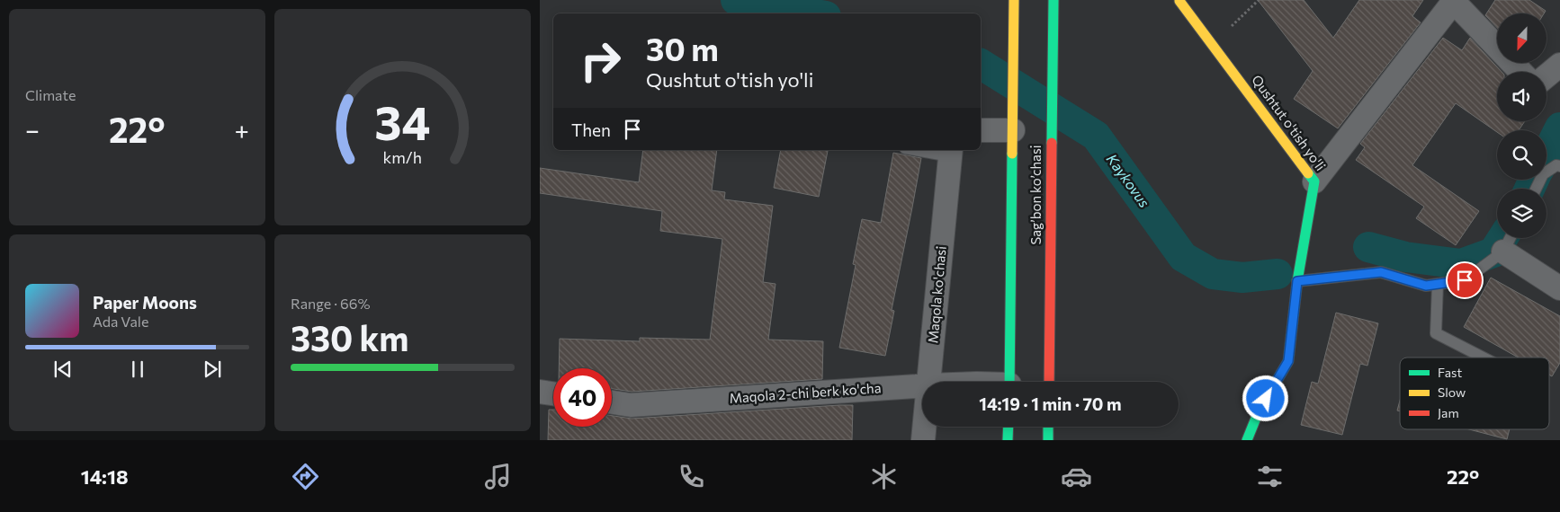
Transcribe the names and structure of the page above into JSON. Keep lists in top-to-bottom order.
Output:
{
  "streets": {
    "main road": ["Qushtut o'tish yo'li", "Sag’bon ko’chasi"],
    "street": ["Maqola ko'chasi", "Maqola 2-chi berk ko'cha"]
  },
  "water": ["Kaykovus"],
  "legend": ["Fast", "Slow", "Jam"],
  "north": "bottom",
  "page": {
    "tile": [
      "Climate",
      ["Range · 66%", "330 km"]
    ],
    "turn": ["30 m", "Qushtut o'tish yo'li"],
    "then": "Then",
    "heat": ["−", "22°", "+"],
    "song": ["Paper Moons", "Ada Vale"],
    "limit": "40",
    "trip": "14:19 · 1 min · 70 m",
    "tabs": ["14:18", "22°"],
    "gauge": ["34", "km/h"]
  }
}
